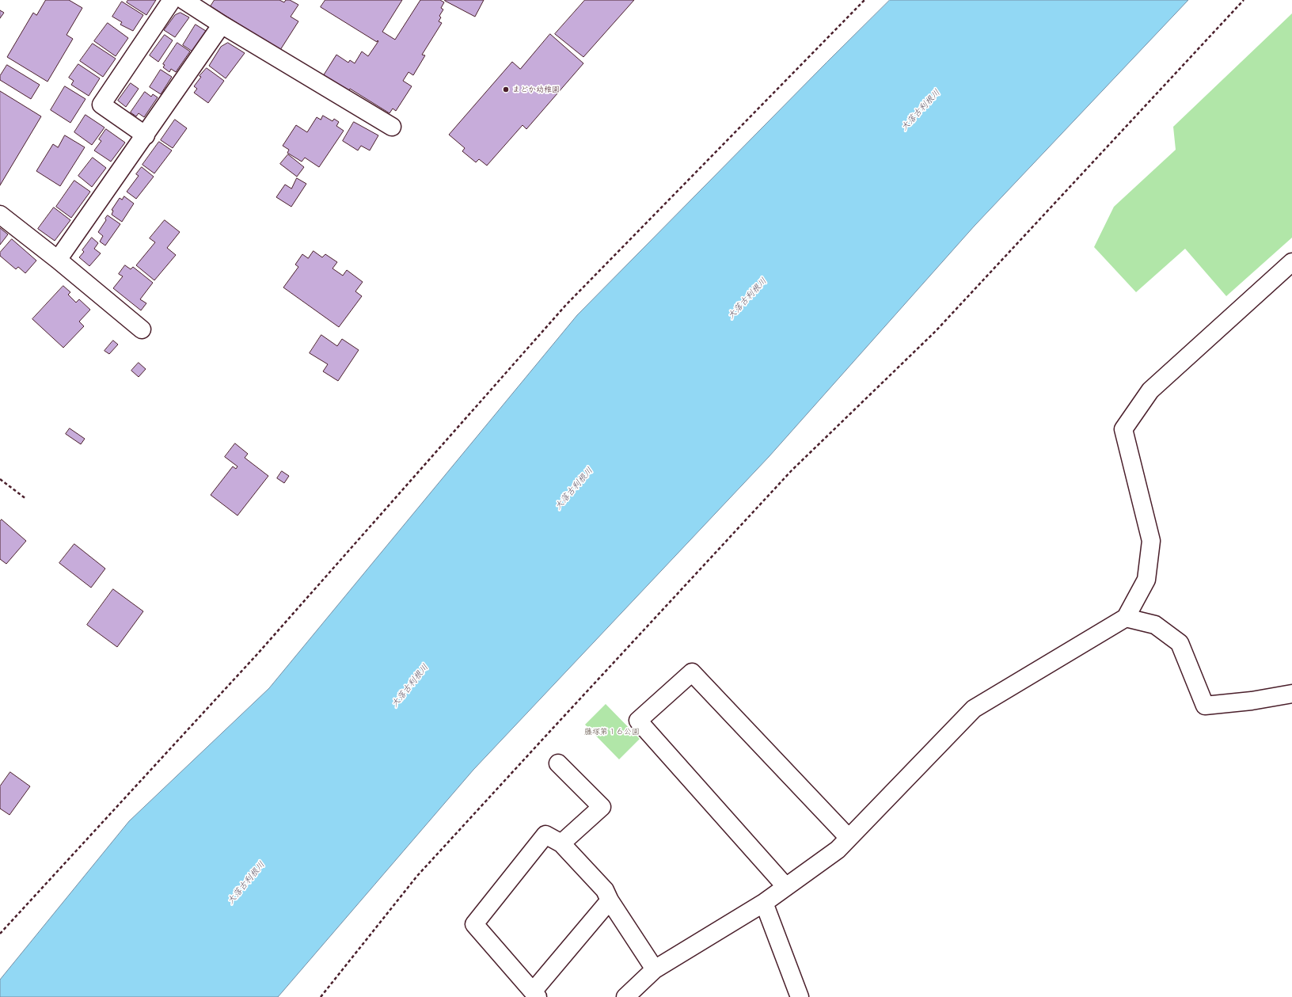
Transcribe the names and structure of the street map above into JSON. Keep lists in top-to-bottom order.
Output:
{
  "water": ["大落古利根川"],
  "parks": ["藤塚第１６公園"],
  "places": ["まどか幼稚園"]
}
